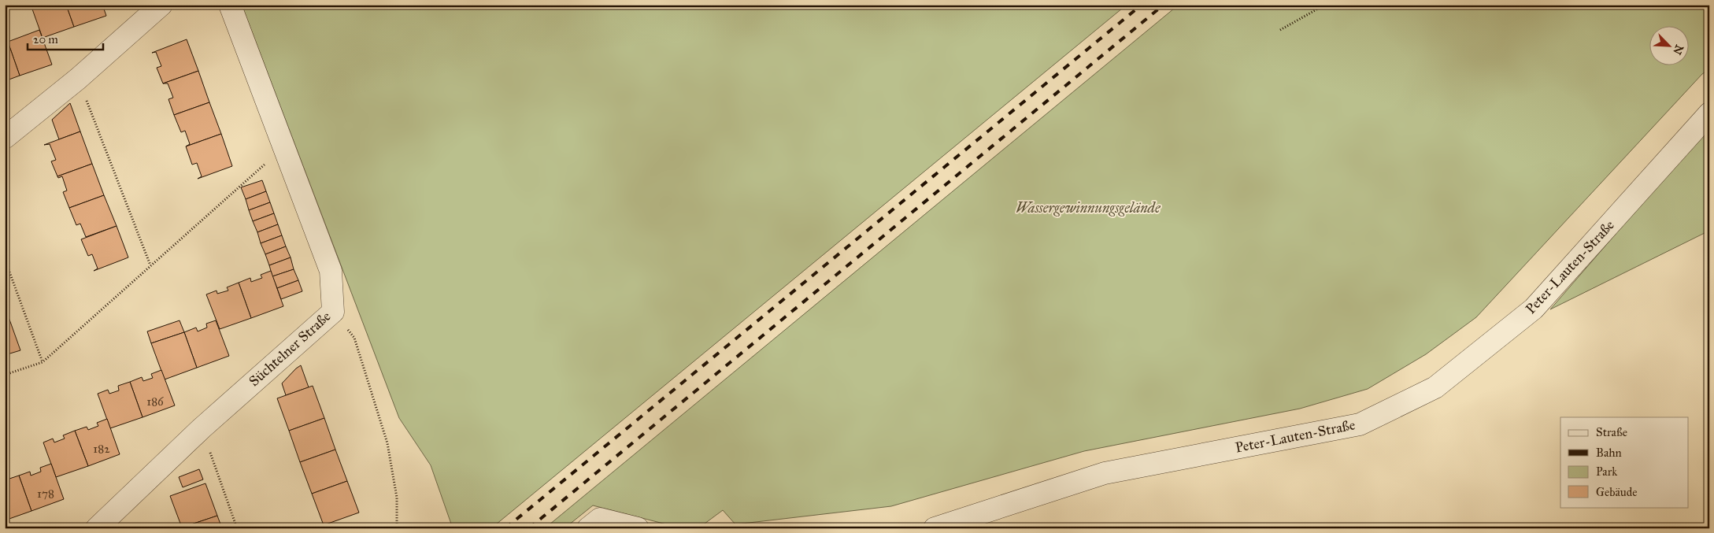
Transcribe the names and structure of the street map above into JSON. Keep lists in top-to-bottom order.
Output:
{
  "streets": {
    "street": ["Peter-Lauten-Straße", "Süchtelner Straße"]
  },
  "parks": ["Wassergewinnungsgelände"],
  "house_numbers": ["186", "182", "178"],
  "legend": [
    "Straße",
    "Bahn",
    "Park",
    "Gebäude"
  ],
  "scale_bar": "20 m",
  "north": "bottom right"
}
